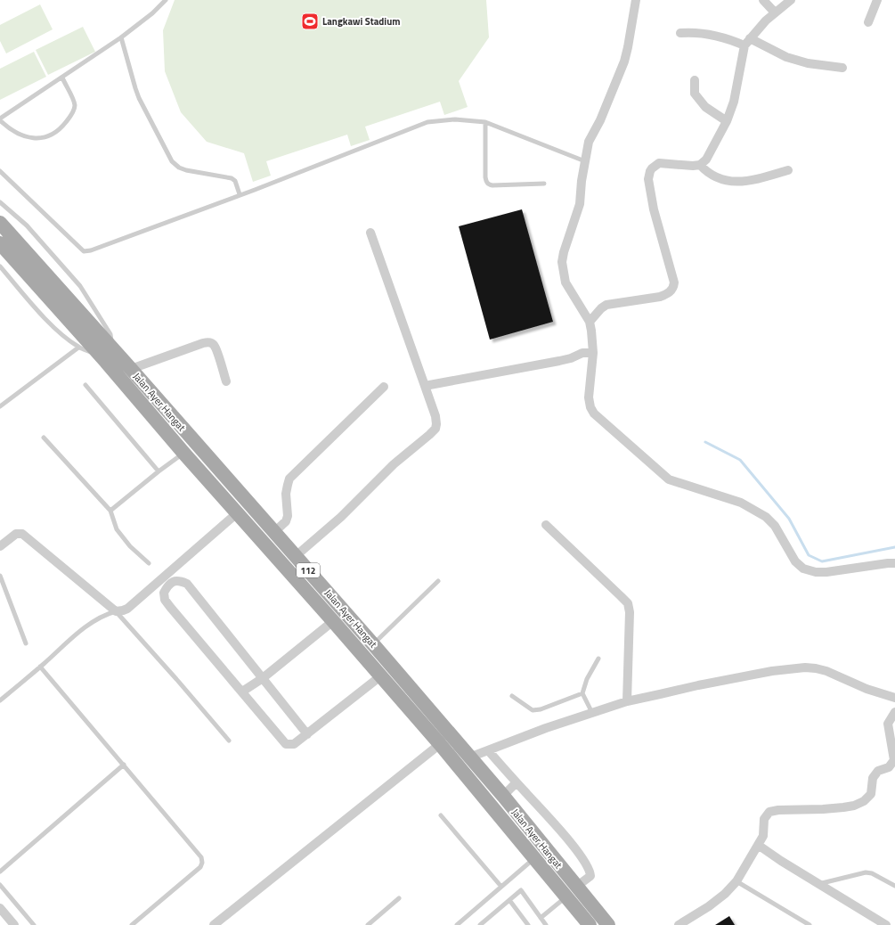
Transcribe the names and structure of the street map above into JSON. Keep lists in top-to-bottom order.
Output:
{
  "streets": {
    "main road": ["Jalan Ayer Hangat", "112"]
  },
  "places": {
    "sports": ["Langkawi Stadium"]
  }
}
